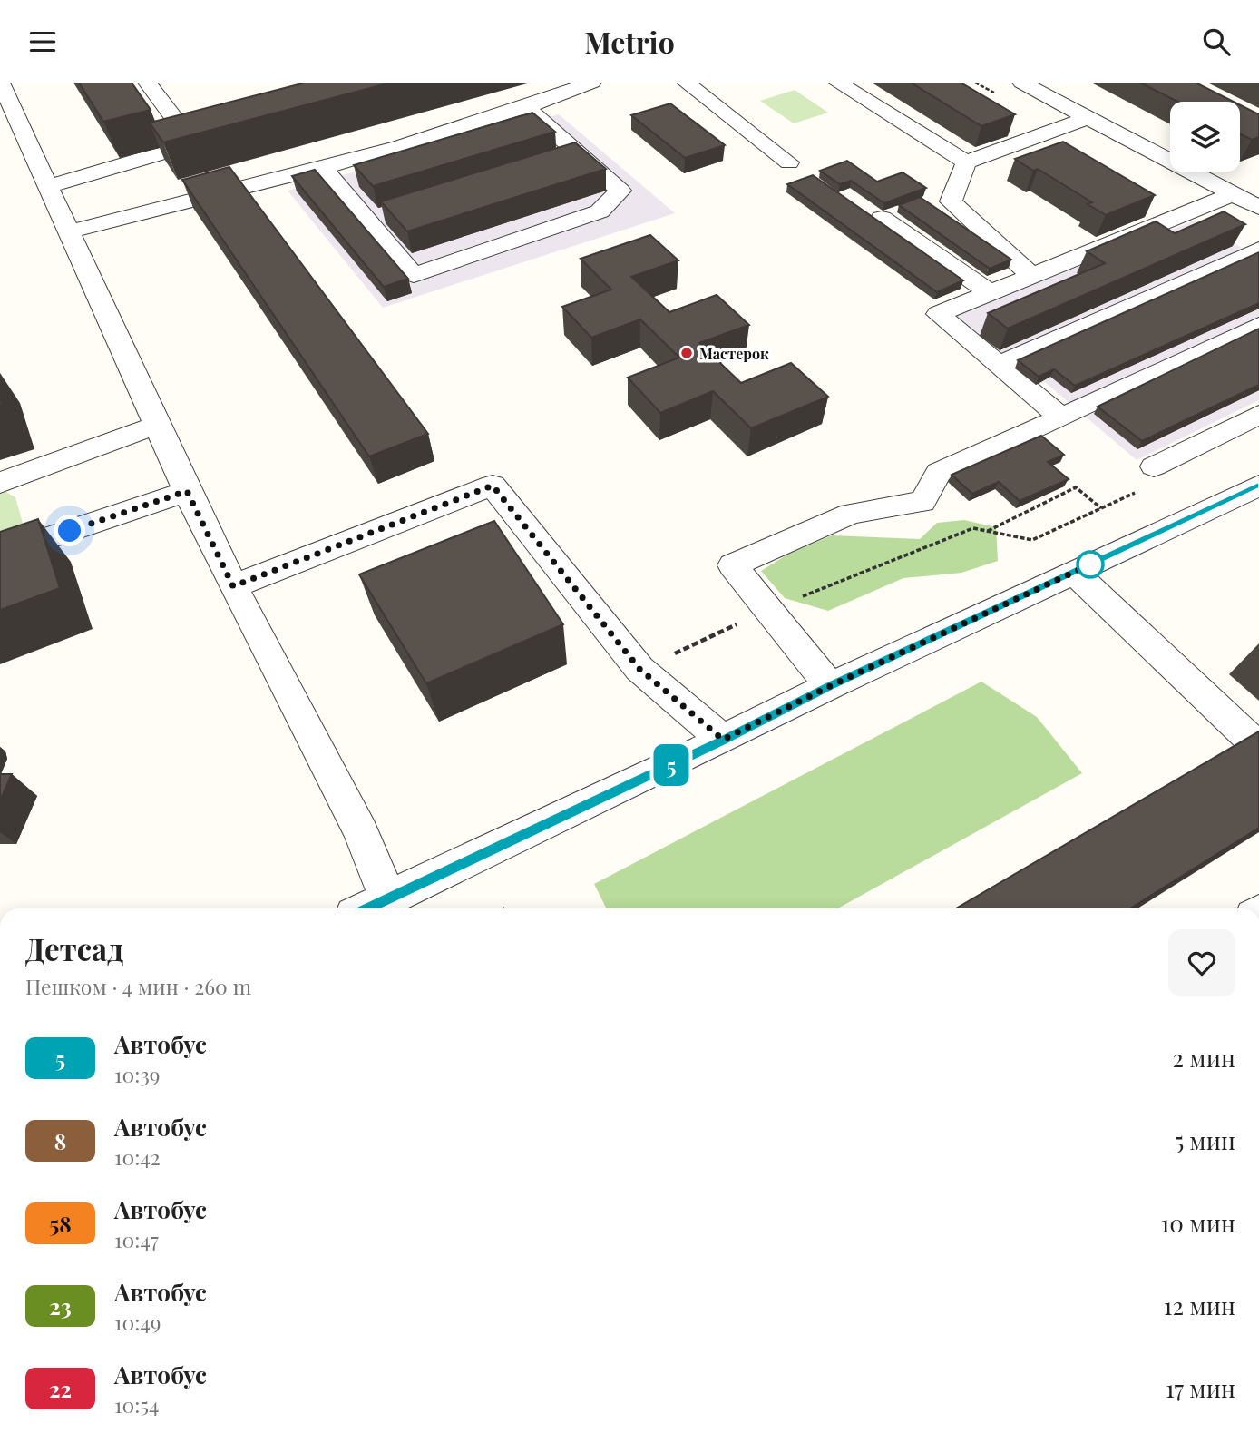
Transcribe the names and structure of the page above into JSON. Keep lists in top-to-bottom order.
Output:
{
  "places": ["Мастерок"],
  "lines": ["bus line 5"],
  "page": {
    "header": "Metrio",
    "on_map": "5",
    "heading": ["Детсад", "Пешком · 4 мин · 260 m"],
    "list": [
      {
        "mark": "5",
        "name": "Автобус",
        "note": "10:39",
        "value": "2 мин"
      },
      {
        "mark": "8",
        "name": "Автобус",
        "note": "10:42",
        "value": "5 мин"
      },
      {
        "mark": "58",
        "name": "Автобус",
        "note": "10:47",
        "value": "10 мин"
      },
      {
        "mark": "23",
        "name": "Автобус",
        "note": "10:49",
        "value": "12 мин"
      },
      {
        "mark": "22",
        "name": "Автобус",
        "note": "10:54",
        "value": "17 мин"
      }
    ]
  }
}
